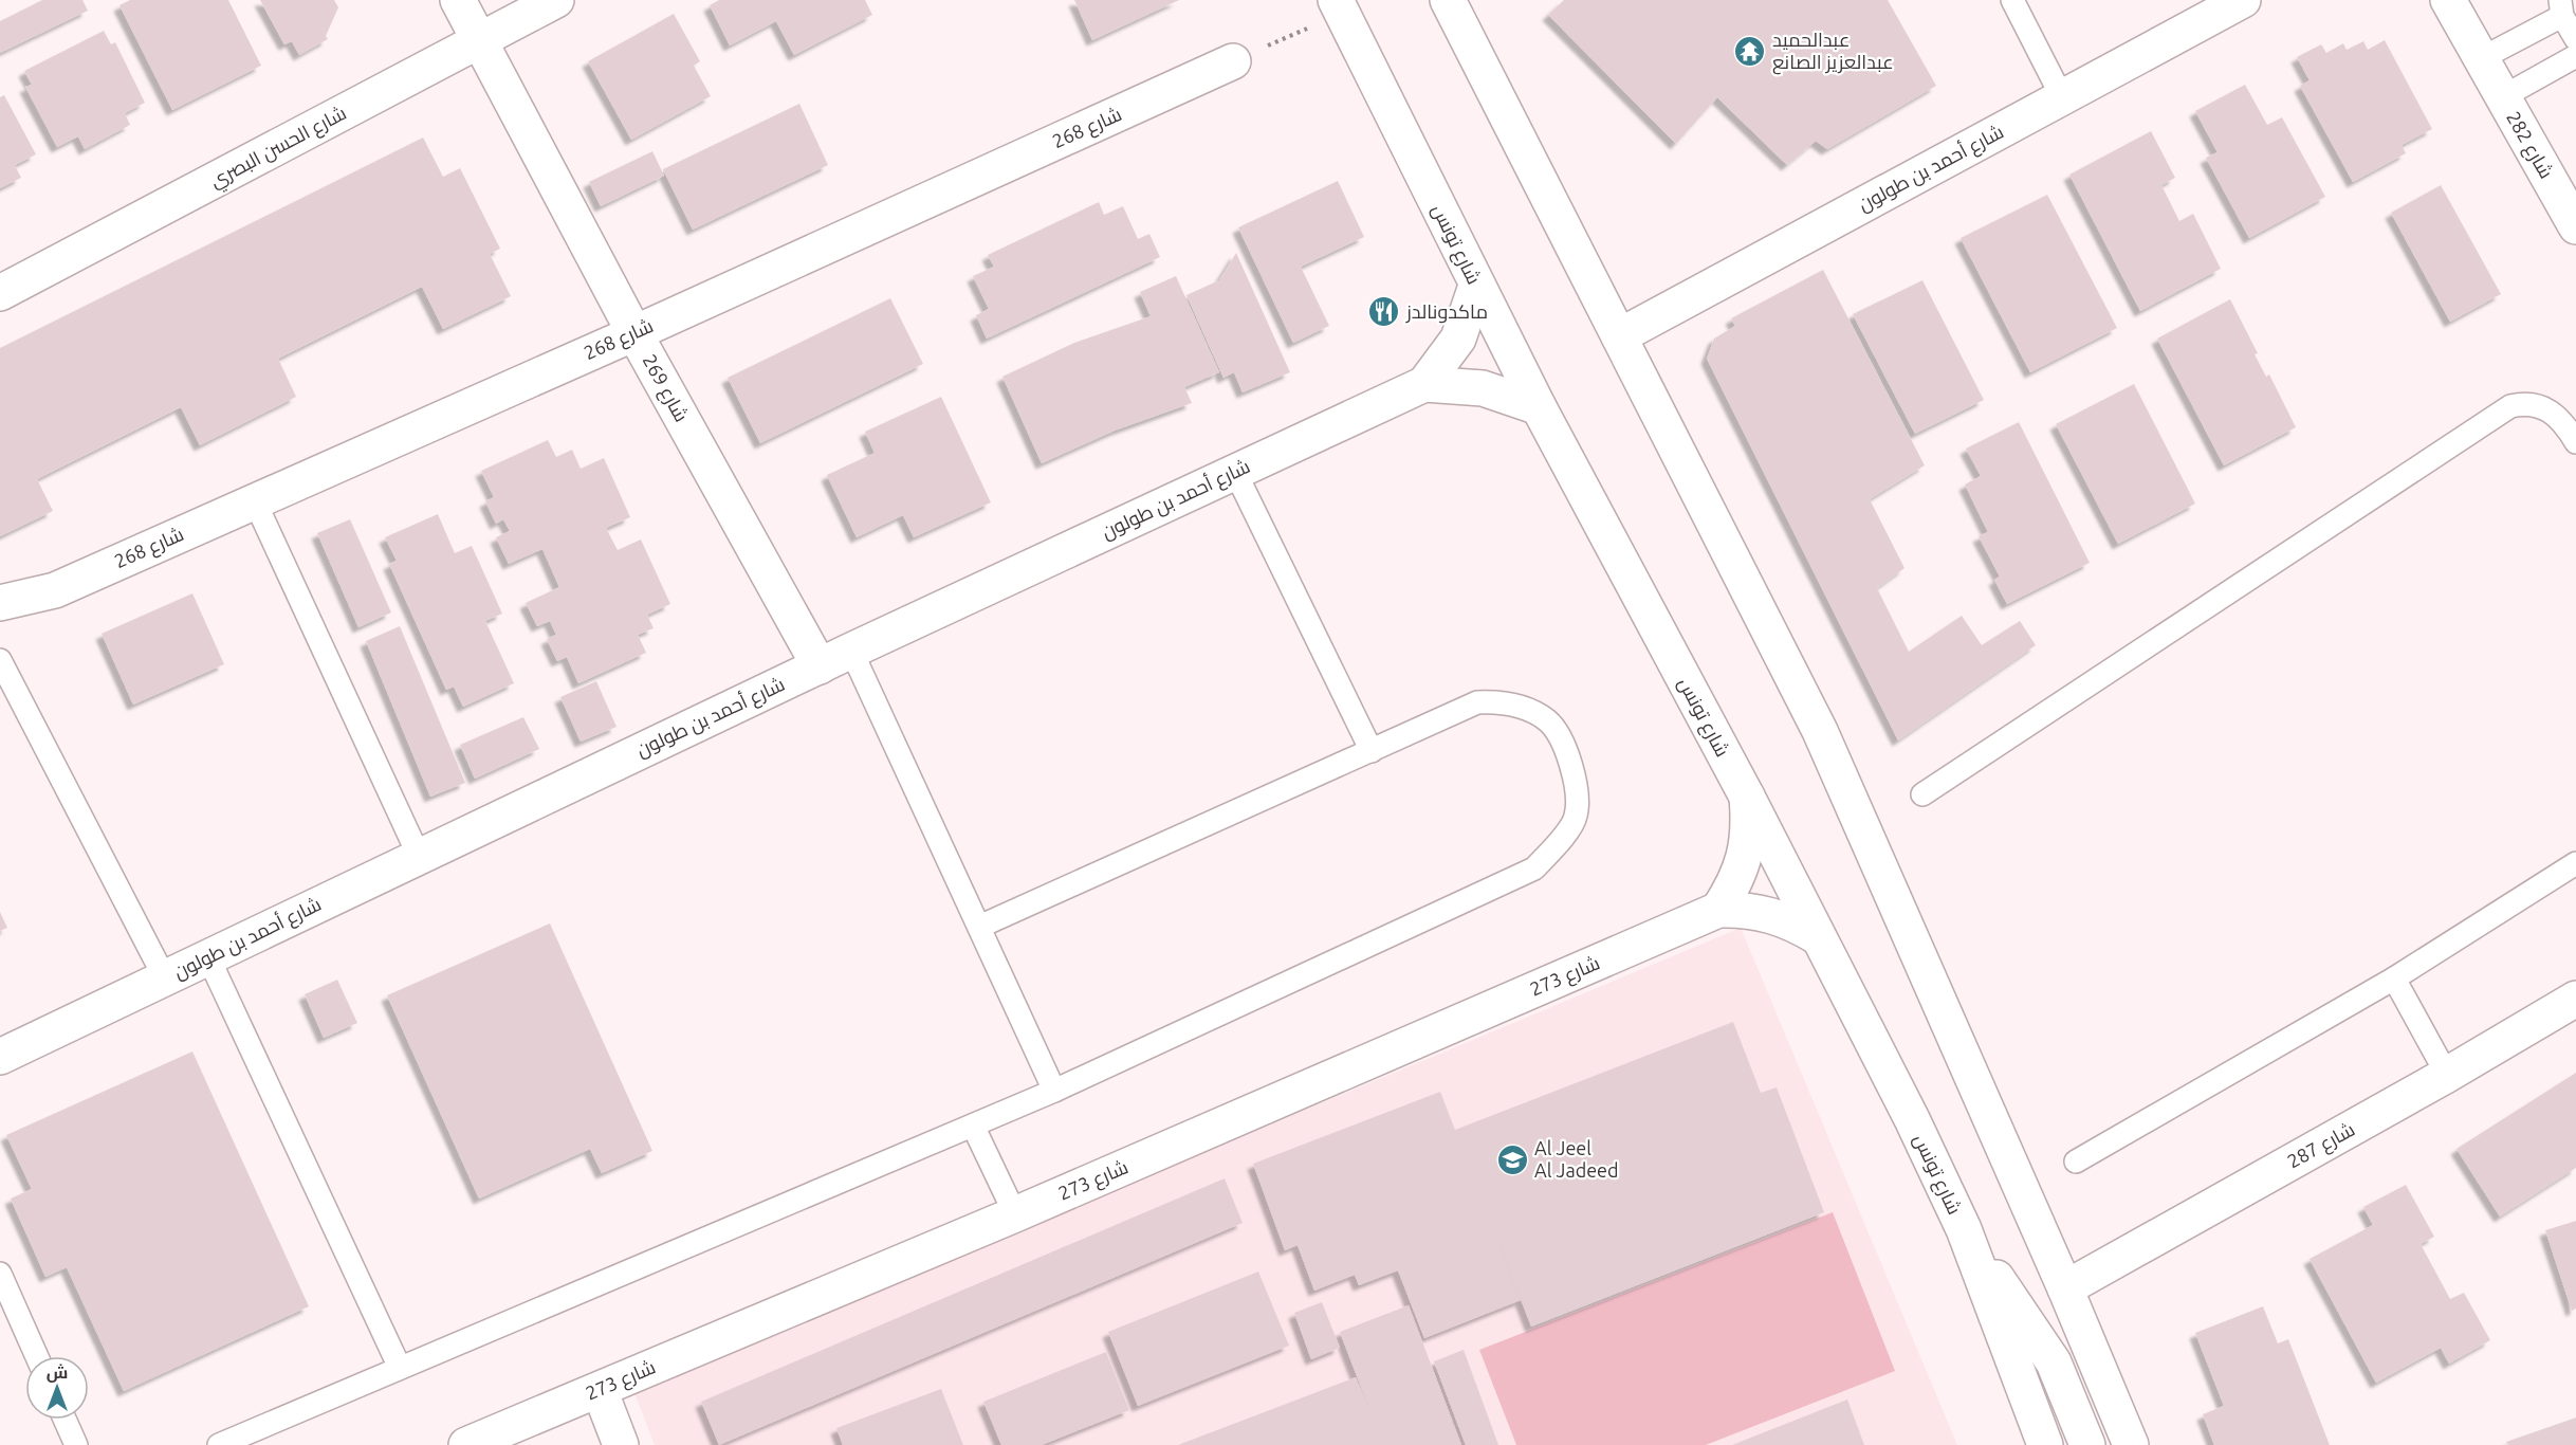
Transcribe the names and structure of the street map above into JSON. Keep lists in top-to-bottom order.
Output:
{
  "streets": {
    "street": [
      "شارع 268",
      "شارع 282",
      "شارع الحسن البصري",
      "شارع أحمد بن طولون",
      "شارع تونس",
      "شارع 269",
      "شارع 273",
      "شارع 287"
    ]
  },
  "crossings": [
    ["شارع 268", "شارع 269"],
    ["شارع الحسن البصري", "شارع 269"],
    ["شارع أحمد بن طولون", "شارع تونس"],
    ["شارع أحمد بن طولون", "شارع 269"],
    ["شارع تونس", "شارع 273"]
  ],
  "places": {
    "temple": ["عبدالحميد عبدالعزيز الصانع"],
    "restaurant": ["ماكدونالدز"],
    "school or university": ["Al Jeel Al Jadeed"]
  },
  "north": "top"
}
